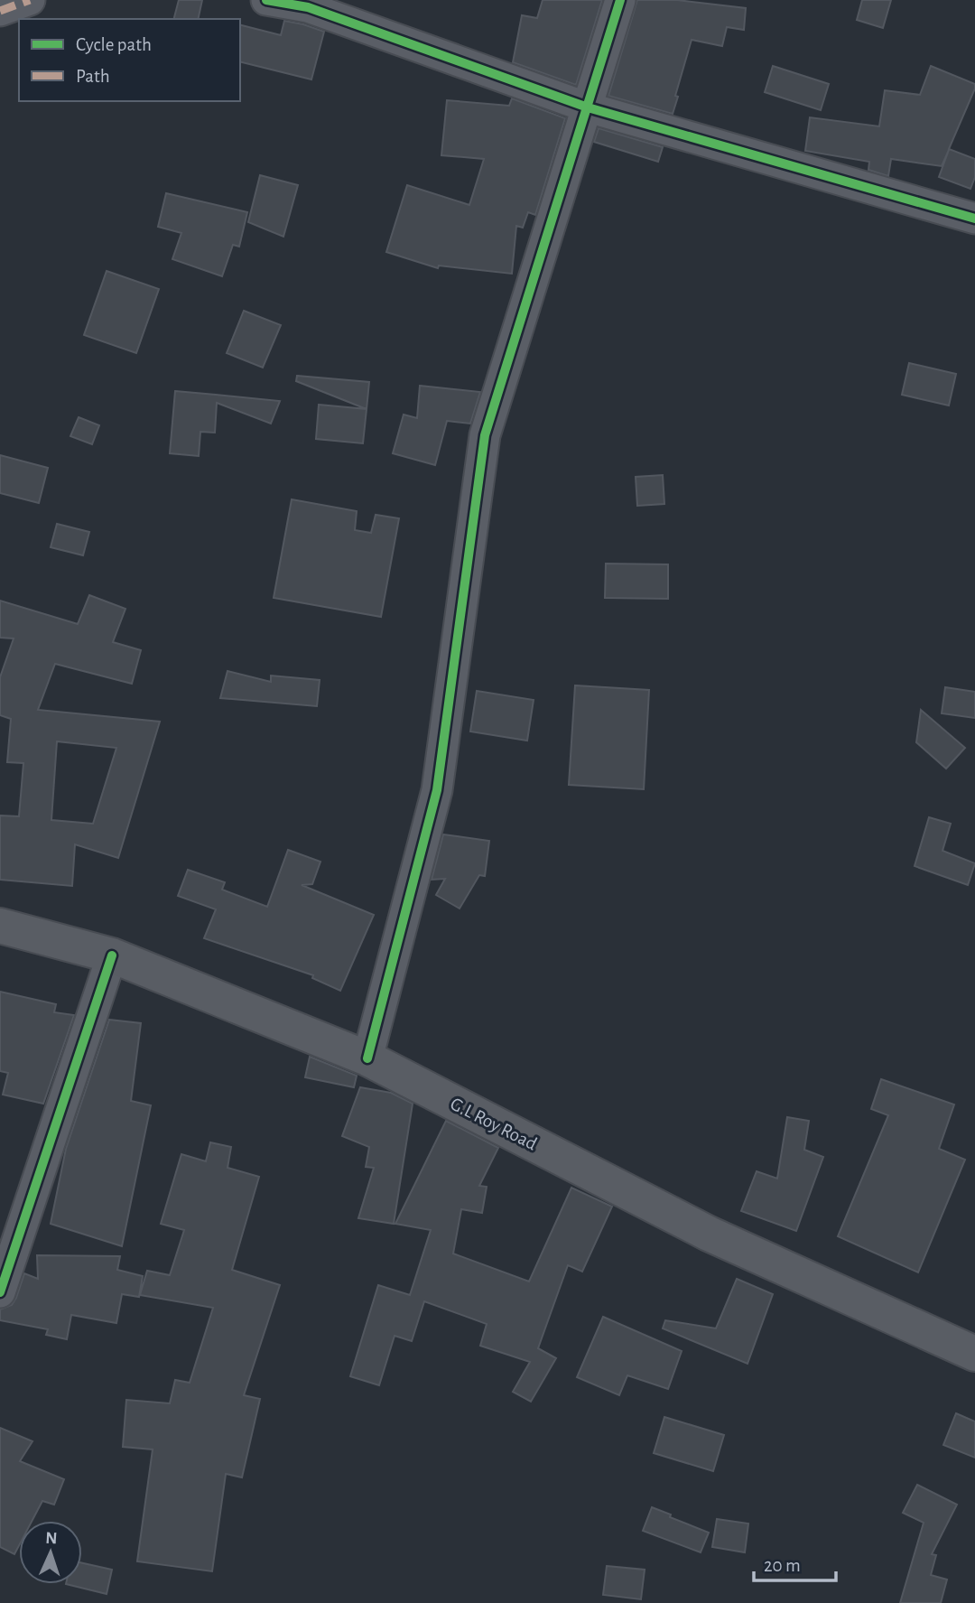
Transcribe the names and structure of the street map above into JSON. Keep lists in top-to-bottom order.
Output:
{
  "streets": {
    "main road": ["G.L Roy Road"]
  },
  "legend": ["Cycle path", "Path"],
  "scale_bar": "20 m",
  "north": "top"
}
